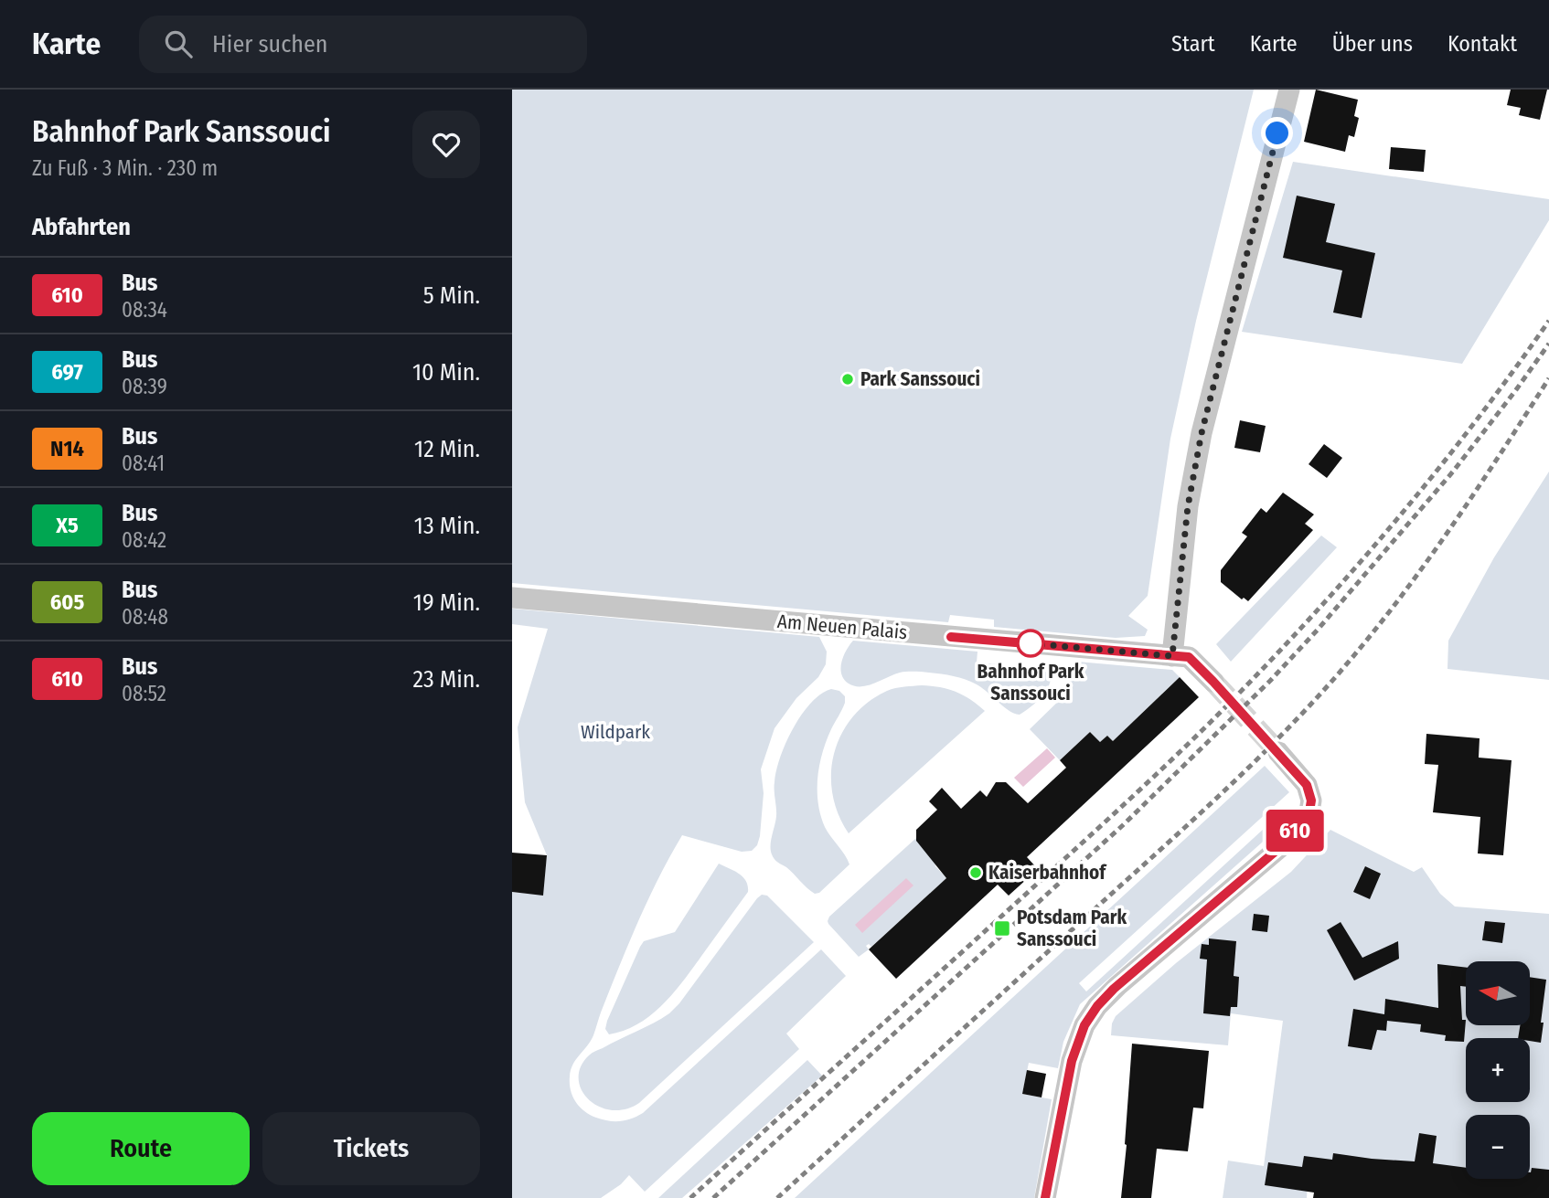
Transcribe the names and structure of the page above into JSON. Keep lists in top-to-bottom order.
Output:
{
  "streets": {
    "street": ["Am Neuen Palais"]
  },
  "parks": ["Wildpark"],
  "places": {
    "other": ["Park Sanssouci", "Bahnhof Park Sanssouci", "Kaiserbahnhof"],
    "transit": ["Potsdam Park Sanssouci"]
  },
  "lines": ["bus line 610"],
  "north": "left",
  "page": {
    "header": "Karte",
    "search": "Hier suchen",
    "nav": [
      "Start",
      "Karte",
      "Über uns",
      "Kontakt"
    ],
    "heading": [
      ["Bahnhof Park Sanssouci", "Zu Fuß · 3 Min. · 230 m"],
      "Abfahrten"
    ],
    "on_map": "610",
    "list": [
      {
        "mark": "610",
        "name": "Bus",
        "note": "08:34",
        "value": "5 Min."
      },
      {
        "mark": "697",
        "name": "Bus",
        "note": "08:39",
        "value": "10 Min."
      },
      {
        "mark": "N14",
        "name": "Bus",
        "note": "08:41",
        "value": "12 Min."
      },
      {
        "mark": "X5",
        "name": "Bus",
        "note": "08:42",
        "value": "13 Min."
      },
      {
        "mark": "605",
        "name": "Bus",
        "note": "08:48",
        "value": "19 Min."
      },
      {
        "mark": "610",
        "name": "Bus",
        "note": "08:52",
        "value": "23 Min."
      }
    ],
    "map_buttons": ["+", "−"],
    "buttons": ["Route", "Tickets"]
  }
}
